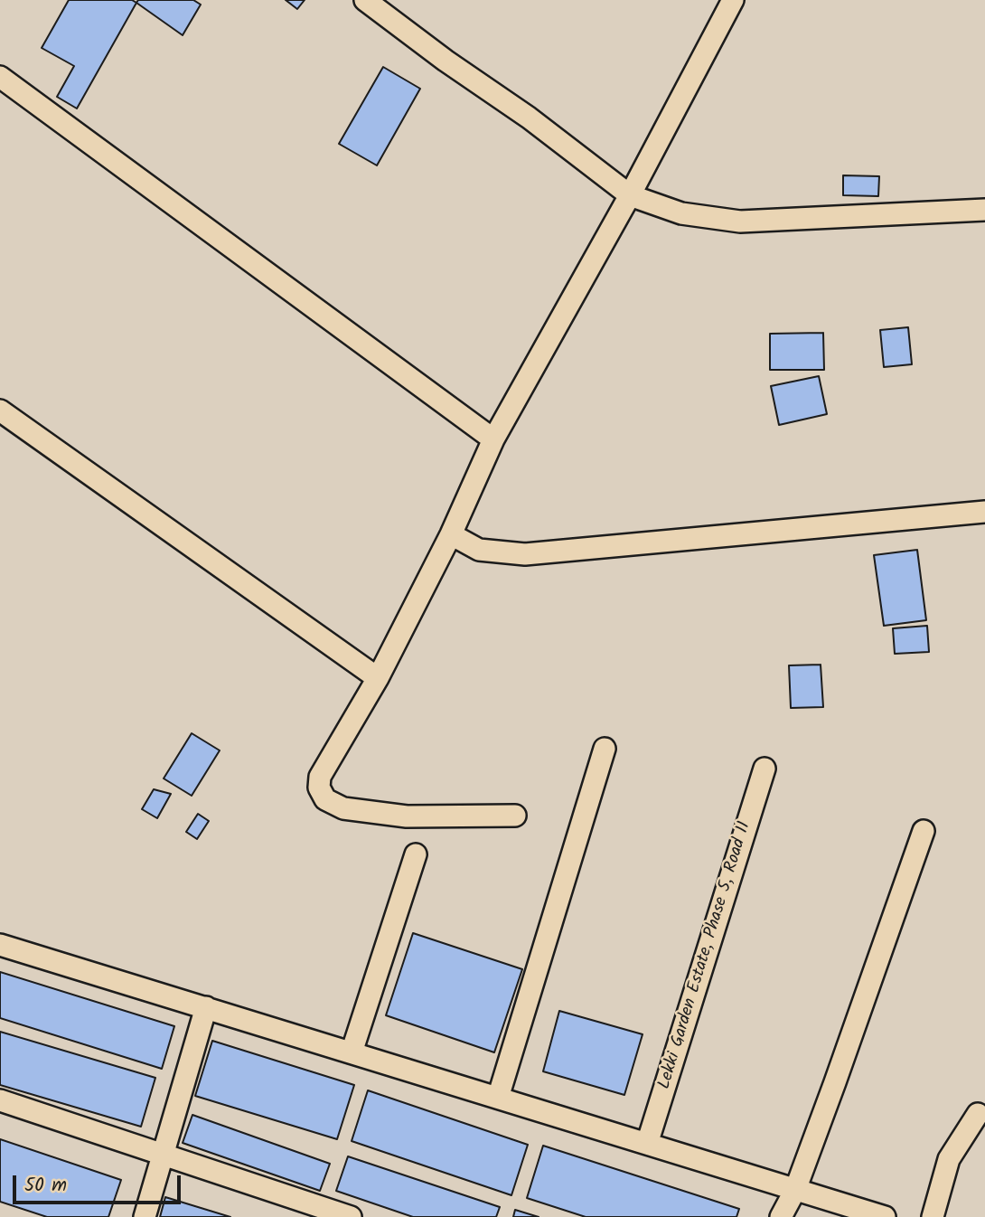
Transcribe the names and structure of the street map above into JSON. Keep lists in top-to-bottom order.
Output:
{
  "streets": {
    "street": ["Lekki Garden Estate, Phase 5, Road 11"]
  },
  "scale_bar": "50 m"
}
